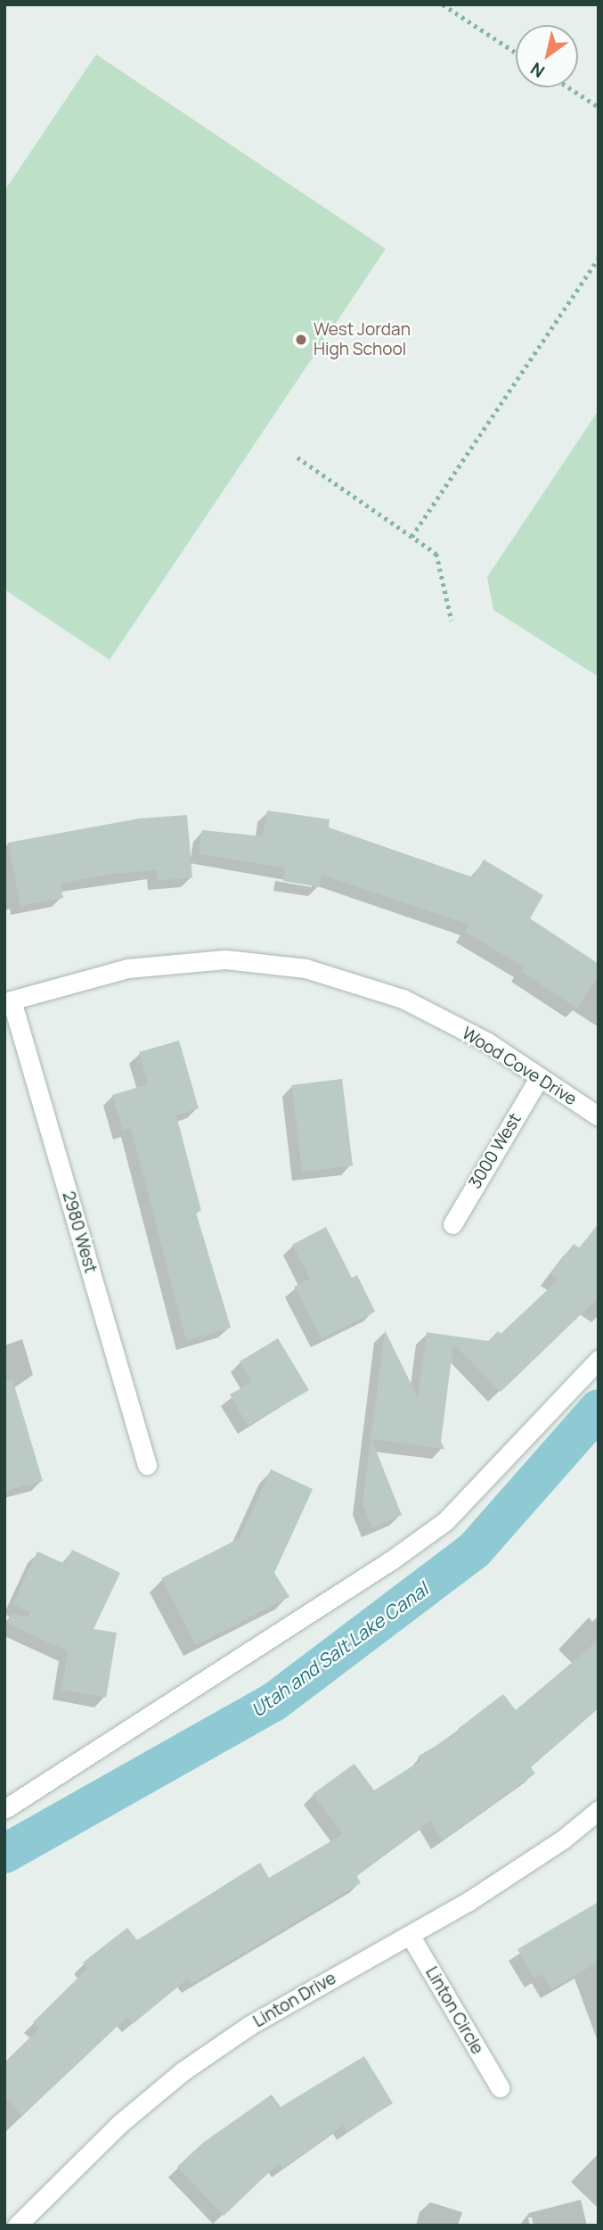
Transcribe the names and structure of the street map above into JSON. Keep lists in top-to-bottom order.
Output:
{
  "streets": {
    "street": [
      "Wood Cove Drive",
      "3000 West",
      "2980 West",
      "Linton Drive",
      "Linton Circle"
    ]
  },
  "crossings": [
    ["Wood Cove Drive", "3000 West"],
    ["Wood Cove Drive", "2980 West"],
    ["Linton Drive", "Linton Circle"]
  ],
  "water": ["Utah and Salt Lake Canal"],
  "places": ["West Jordan High School"],
  "north": "bottom left"
}
